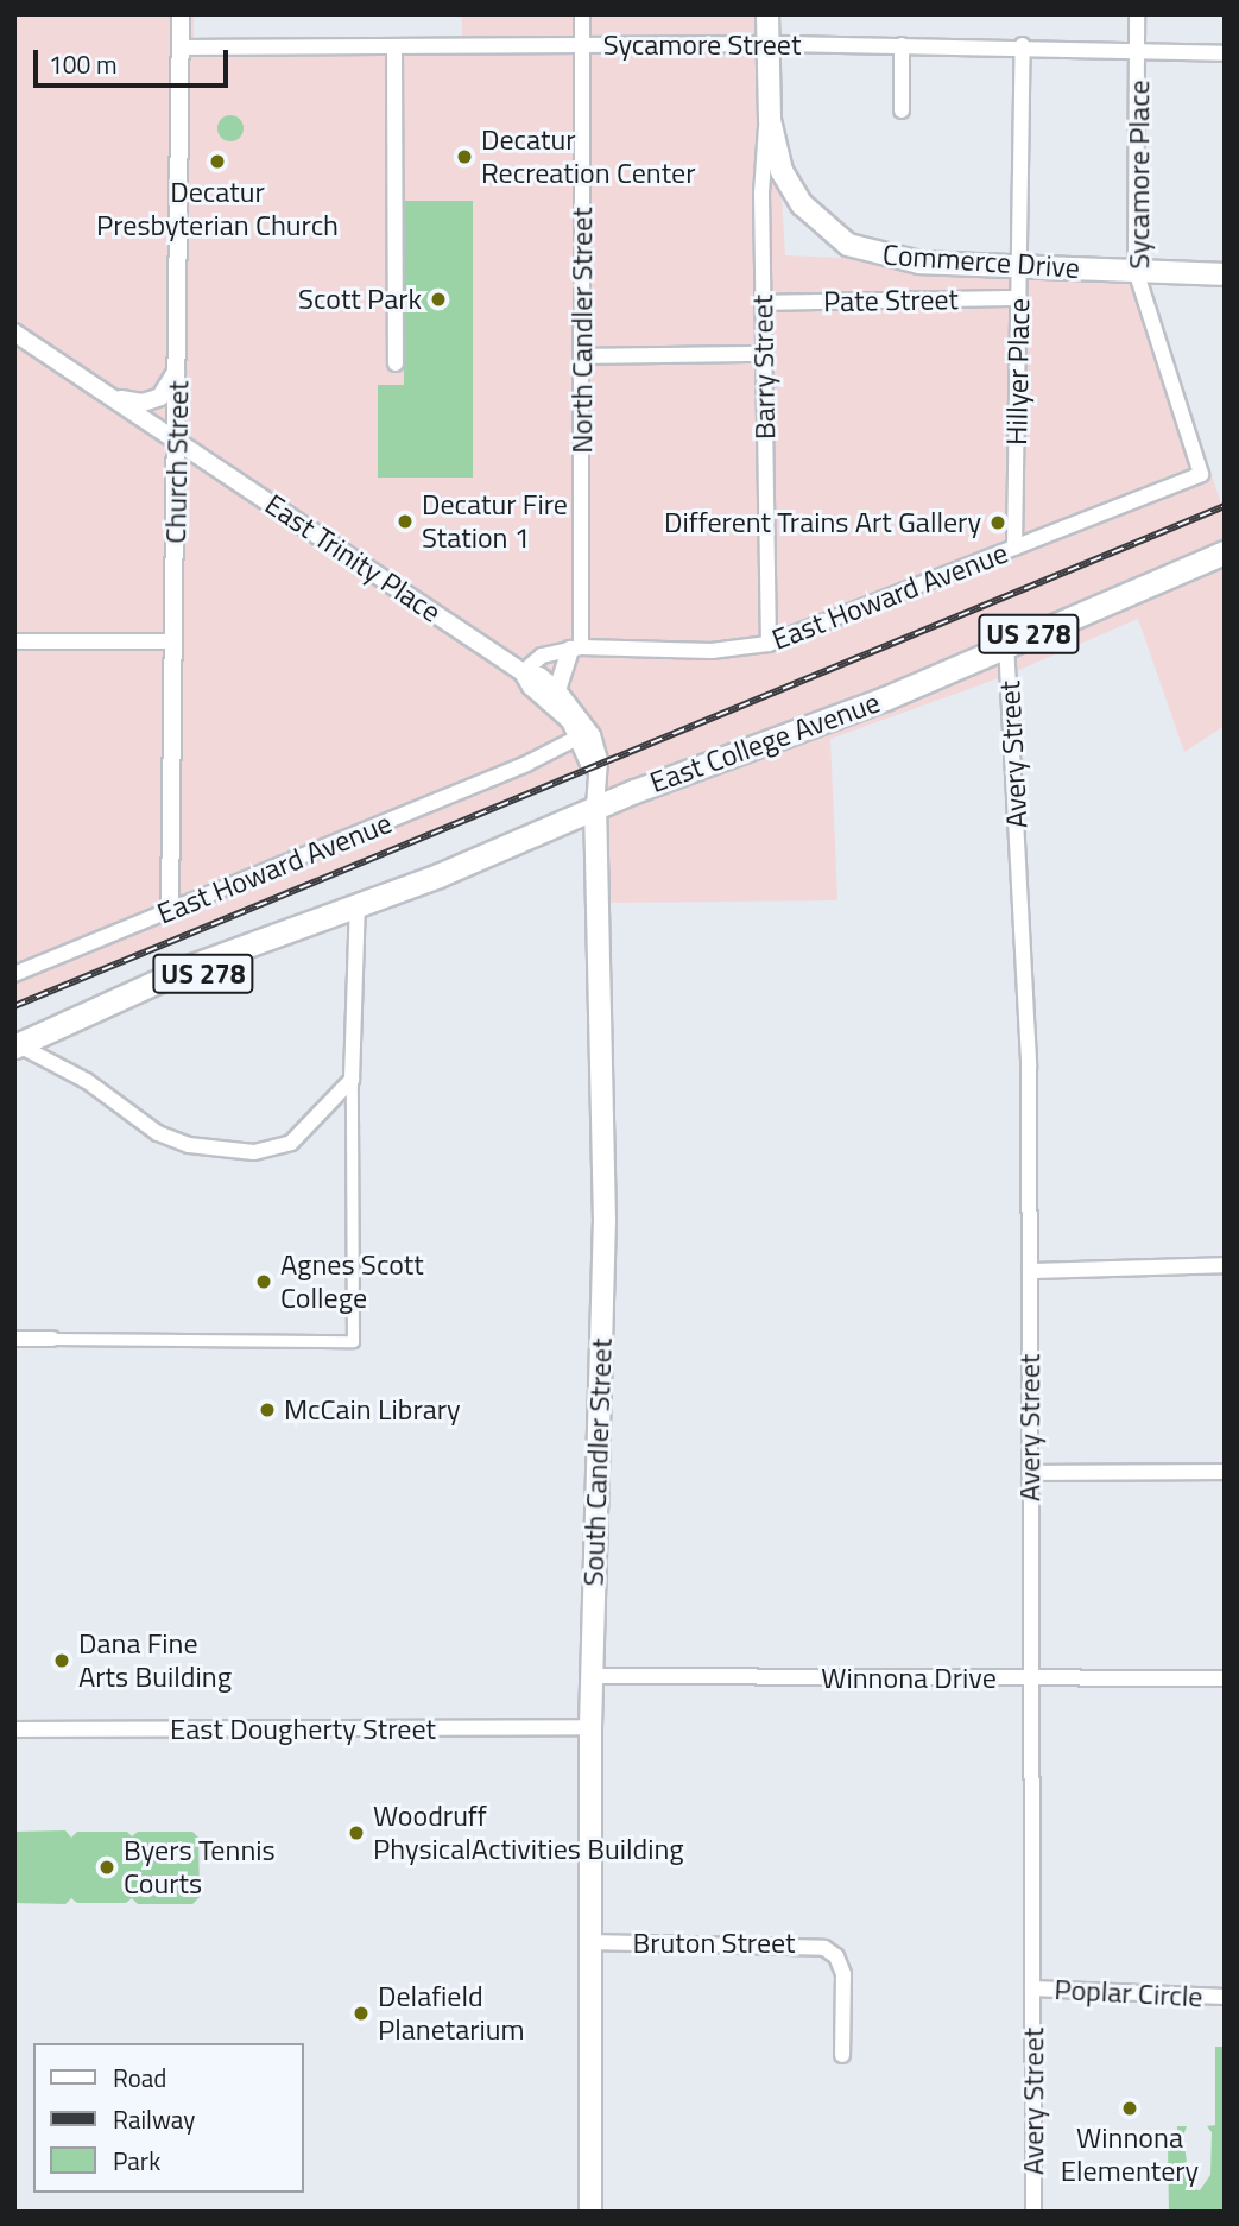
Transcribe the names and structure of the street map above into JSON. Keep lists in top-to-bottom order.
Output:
{
  "streets": {
    "main road": [
      "Commerce Drive",
      "US 278",
      "East College Avenue",
      "South Candler Street"
    ],
    "street": [
      "Sycamore Street",
      "Sycamore Place",
      "Pate Street",
      "North Candler Street",
      "Barry Street",
      "Hillyer Place",
      "Church Street",
      "East Trinity Place",
      "East Howard Avenue",
      "Avery Street",
      "Winnona Drive",
      "East Dougherty Street",
      "Bruton Street",
      "Poplar Circle"
    ]
  },
  "crossings": [
    ["Sycamore Street", "Sycamore Place"],
    ["Sycamore Street", "Commerce Drive"],
    ["Sycamore Street", "North Candler Street"],
    ["Sycamore Street", "Hillyer Place"],
    ["Sycamore Street", "Church Street"],
    ["Sycamore Place", "Commerce Drive"],
    ["Sycamore Place", "East Howard Avenue"],
    ["Commerce Drive", "Barry Street"],
    ["Commerce Drive", "Hillyer Place"],
    ["Pate Street", "Barry Street"],
    ["Pate Street", "Hillyer Place"],
    ["North Candler Street", "East Howard Avenue"],
    ["Barry Street", "East Howard Avenue"],
    ["Hillyer Place", "East Howard Avenue"],
    ["Church Street", "East Trinity Place"],
    ["Church Street", "East Howard Avenue"],
    ["East Trinity Place", "East Howard Avenue"],
    ["East Trinity Place", "South Candler Street"],
    ["East College Avenue", "Avery Street"],
    ["East College Avenue", "South Candler Street"],
    ["Avery Street", "Winnona Drive"],
    ["Avery Street", "Poplar Circle"],
    ["South Candler Street", "Winnona Drive"],
    ["South Candler Street", "East Dougherty Street"],
    ["South Candler Street", "Bruton Street"]
  ],
  "places": [
    "Decatur Recreation Center",
    "Decatur Presbyterian Church",
    "Scott Park",
    "Decatur Fire Station 1",
    "Different Trains Art Gallery",
    "Agnes Scott College",
    "McCain Library",
    "Dana Fine Arts Building",
    "Woodruff PhysicalActivities Building",
    "Byers Tennis Courts",
    "Delafield Planetarium",
    "Winnona Elementery"
  ],
  "legend": ["Road", "Railway", "Park"],
  "scale_bar": "100 m"
}
